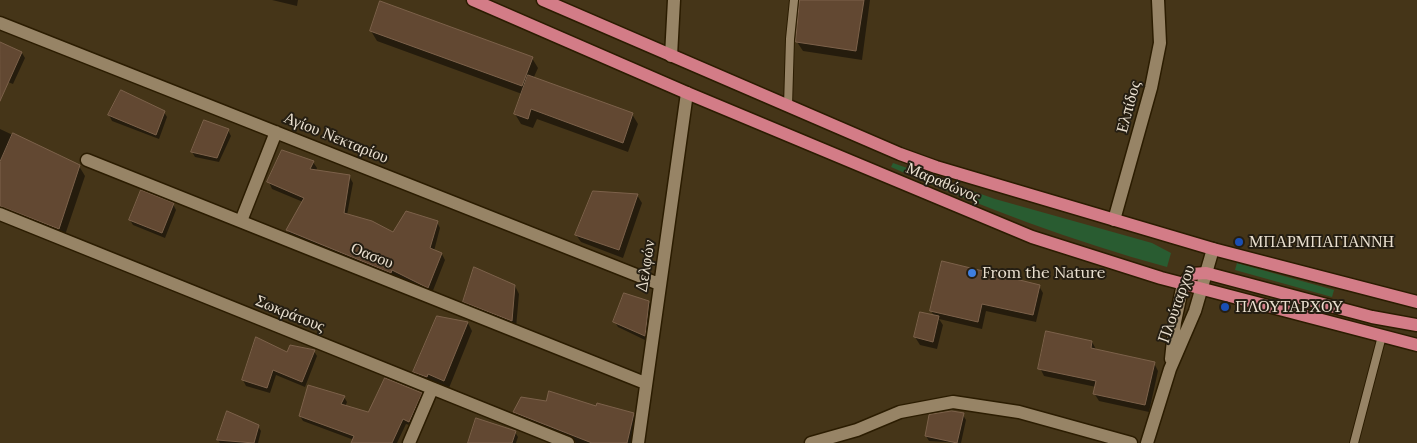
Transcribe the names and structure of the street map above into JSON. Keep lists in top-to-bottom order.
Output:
{
  "streets": {
    "main road": ["Μαραθώνος"],
    "street": [
      "Ελπίδος",
      "Αγίου Νεκταρίου",
      "Οασου",
      "Δελφών",
      "Πλούταρχου",
      "Σωκράτους"
    ]
  },
  "crossings": [
    ["Ελπίδος", "Μαραθώνος"],
    ["Αγίου Νεκταρίου", "Δελφών"],
    ["Μαραθώνος", "Δελφών"],
    ["Μαραθώνος", "Πλούταρχου"],
    ["Οασου", "Δελφών"]
  ],
  "places": ["ΜΠΑΡΜΠΑΓΙΑΝΝΗ", "From the Nature", "ΠΛΟΥΤΑΡΧΟΥ"]
}
